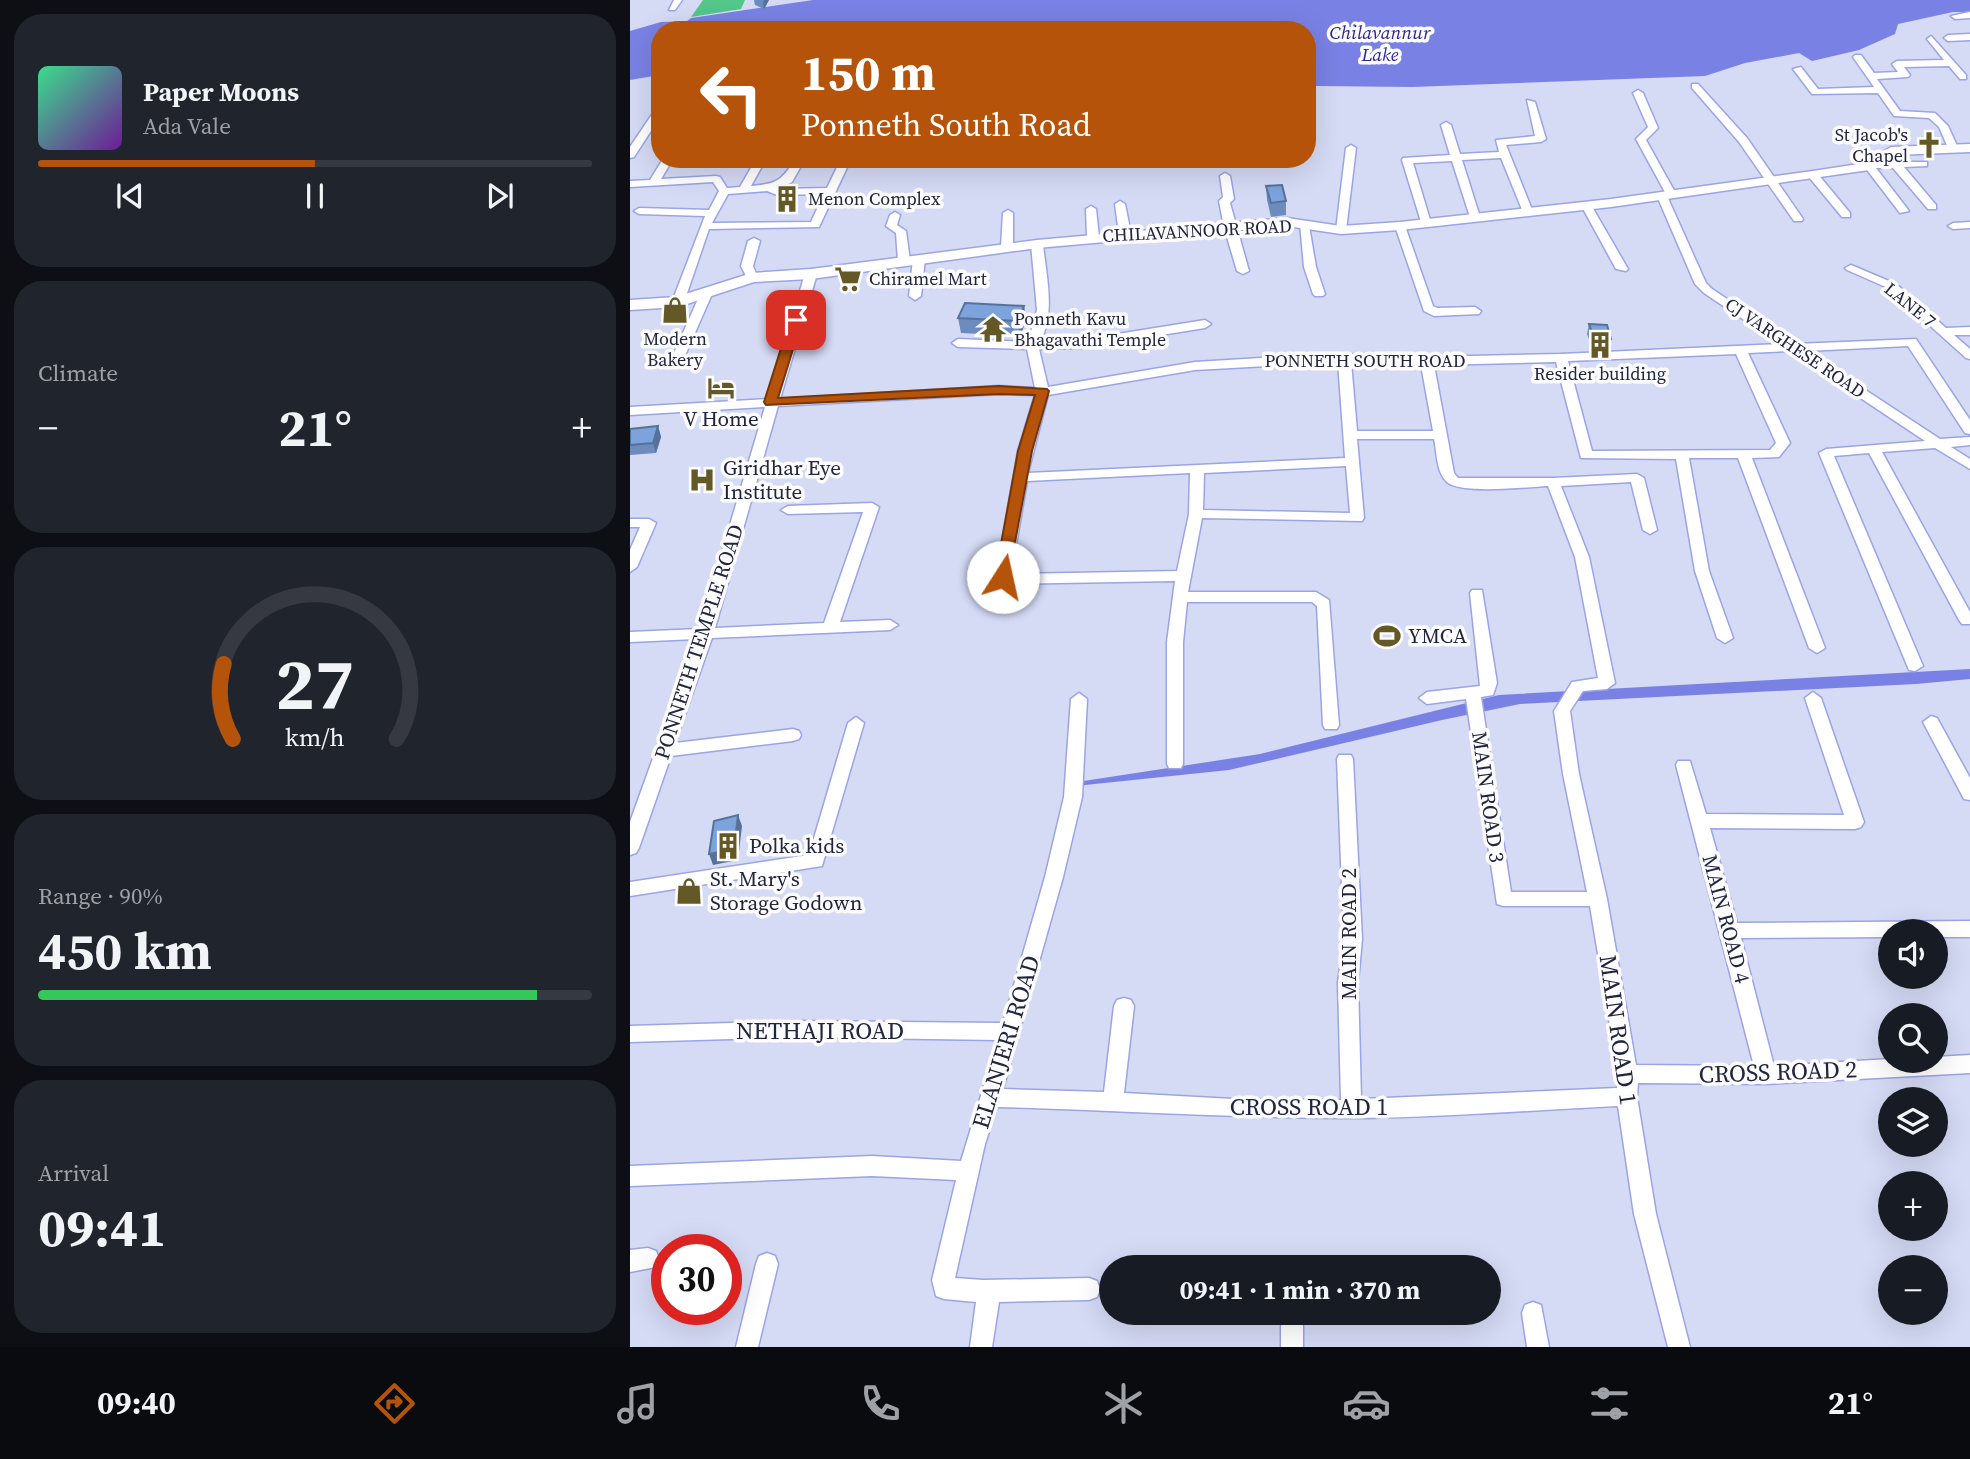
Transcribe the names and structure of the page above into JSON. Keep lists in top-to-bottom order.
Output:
{
  "streets": {
    "street": [
      "CHILAVANNOOR ROAD",
      "LANE 7",
      "CJ VARGHESE ROAD",
      "PONNETH SOUTH ROAD",
      "PONNETH TEMPLE ROAD",
      "MAIN ROAD 3",
      "MAIN ROAD 4",
      "MAIN ROAD 2",
      "MAIN ROAD 1",
      "NETHAJI ROAD",
      "ELANJERI ROAD",
      "CROSS ROAD 2",
      "CROSS ROAD 1"
    ]
  },
  "crossings": [
    ["CHILAVANNOOR ROAD", "CJ VARGHESE ROAD"],
    ["CHILAVANNOOR ROAD", "PONNETH TEMPLE ROAD"],
    ["CJ VARGHESE ROAD", "PONNETH SOUTH ROAD"],
    ["PONNETH SOUTH ROAD", "PONNETH TEMPLE ROAD"],
    ["MAIN ROAD 3", "MAIN ROAD 1"],
    ["MAIN ROAD 4", "CROSS ROAD 2"],
    ["MAIN ROAD 2", "CROSS ROAD 1"],
    ["MAIN ROAD 1", "CROSS ROAD 2"],
    ["MAIN ROAD 1", "CROSS ROAD 1"],
    ["NETHAJI ROAD", "ELANJERI ROAD"],
    ["ELANJERI ROAD", "CROSS ROAD 1"]
  ],
  "water": ["Chilavannur Lake"],
  "places": {
    "church": ["St Jacob's Chapel"],
    "building": ["Menon Complex", "Resider building", "Polka kids"],
    "supermarket": ["Chiramel Mart"],
    "shop": ["Modern Bakery", "St. Mary's Storage Godown"],
    "temple": ["Ponneth Kavu Bhagavathi Temple"],
    "hotel": ["V Home"],
    "hospital": ["Giridhar Eye Institute"],
    "sports": ["YMCA"]
  },
  "page": {
    "turn": ["150 m", "Ponneth South Road"],
    "song": ["Paper Moons", "Ada Vale"],
    "tile": [
      "Climate",
      ["Range · 90%", "450 km"],
      ["Arrival", "09:41"]
    ],
    "heat": ["−", "21°", "+"],
    "map_buttons": ["+", "−"],
    "limit": "30",
    "trip": "09:41 · 1 min · 370 m",
    "tabs": ["09:40", "21°"],
    "gauge": ["27", "km/h"]
  }
}
